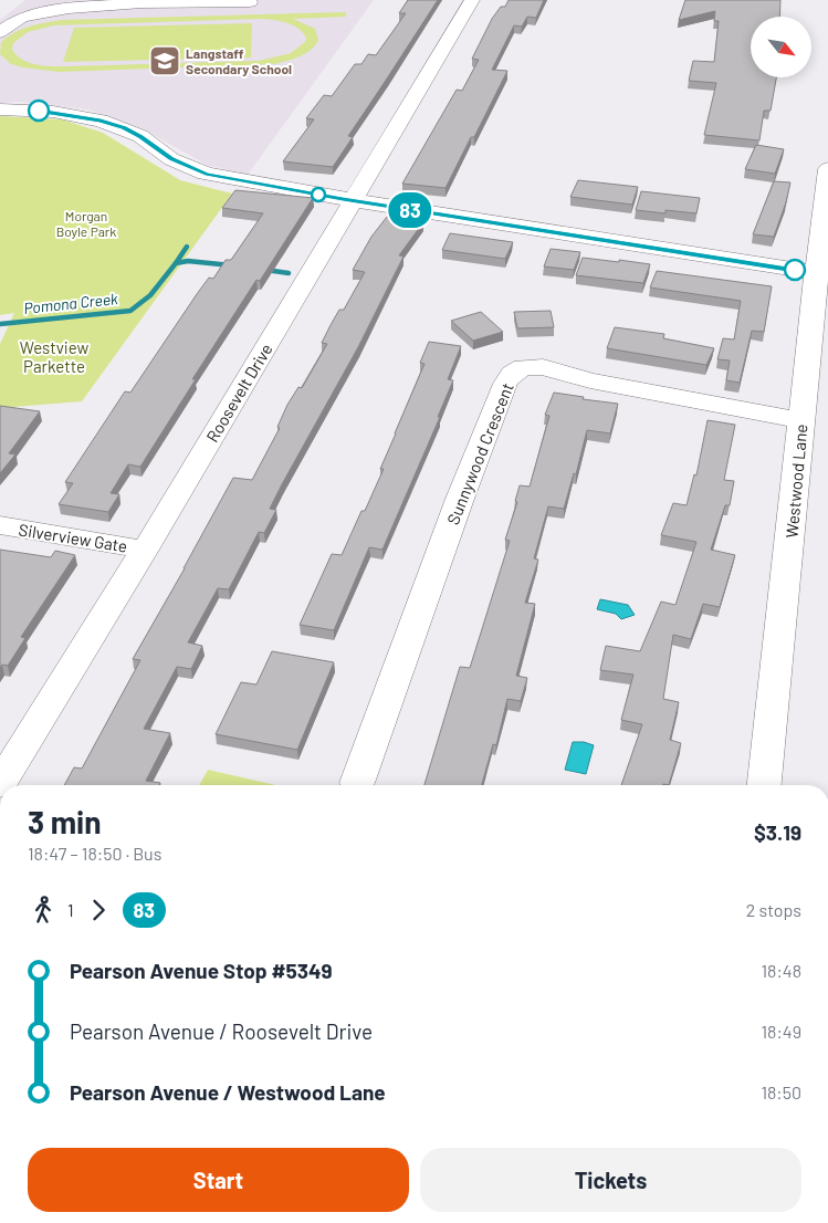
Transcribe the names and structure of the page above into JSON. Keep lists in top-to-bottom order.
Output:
{
  "streets": {
    "street": [
      "Roosevelt Drive",
      "Sunnywood Crescent",
      "Westwood Lane",
      "Silverview Gate"
    ]
  },
  "crossings": [
    ["Roosevelt Drive", "Silverview Gate"],
    ["Sunnywood Crescent", "Westwood Lane"]
  ],
  "water": ["Pomona Creek"],
  "parks": ["Morgan Boyle Park", "Westview Parkette"],
  "places": {
    "school or university": ["Langstaff Secondary School"]
  },
  "lines": ["bus line 83"],
  "north": "bottom right",
  "page": {
    "on_map": "83",
    "heading": ["3 min", "18:47 – 18:50 · Bus", "$3.19"],
    "legs": ["1", "83", "2 stops"],
    "list": [
      {
        "name": "Pearson Avenue Stop #5349",
        "value": "18:48"
      },
      {
        "name": "Pearson Avenue / Roosevelt Drive",
        "value": "18:49"
      },
      {
        "name": "Pearson Avenue / Westwood Lane",
        "value": "18:50"
      }
    ],
    "buttons": ["Start", "Tickets"]
  }
}
